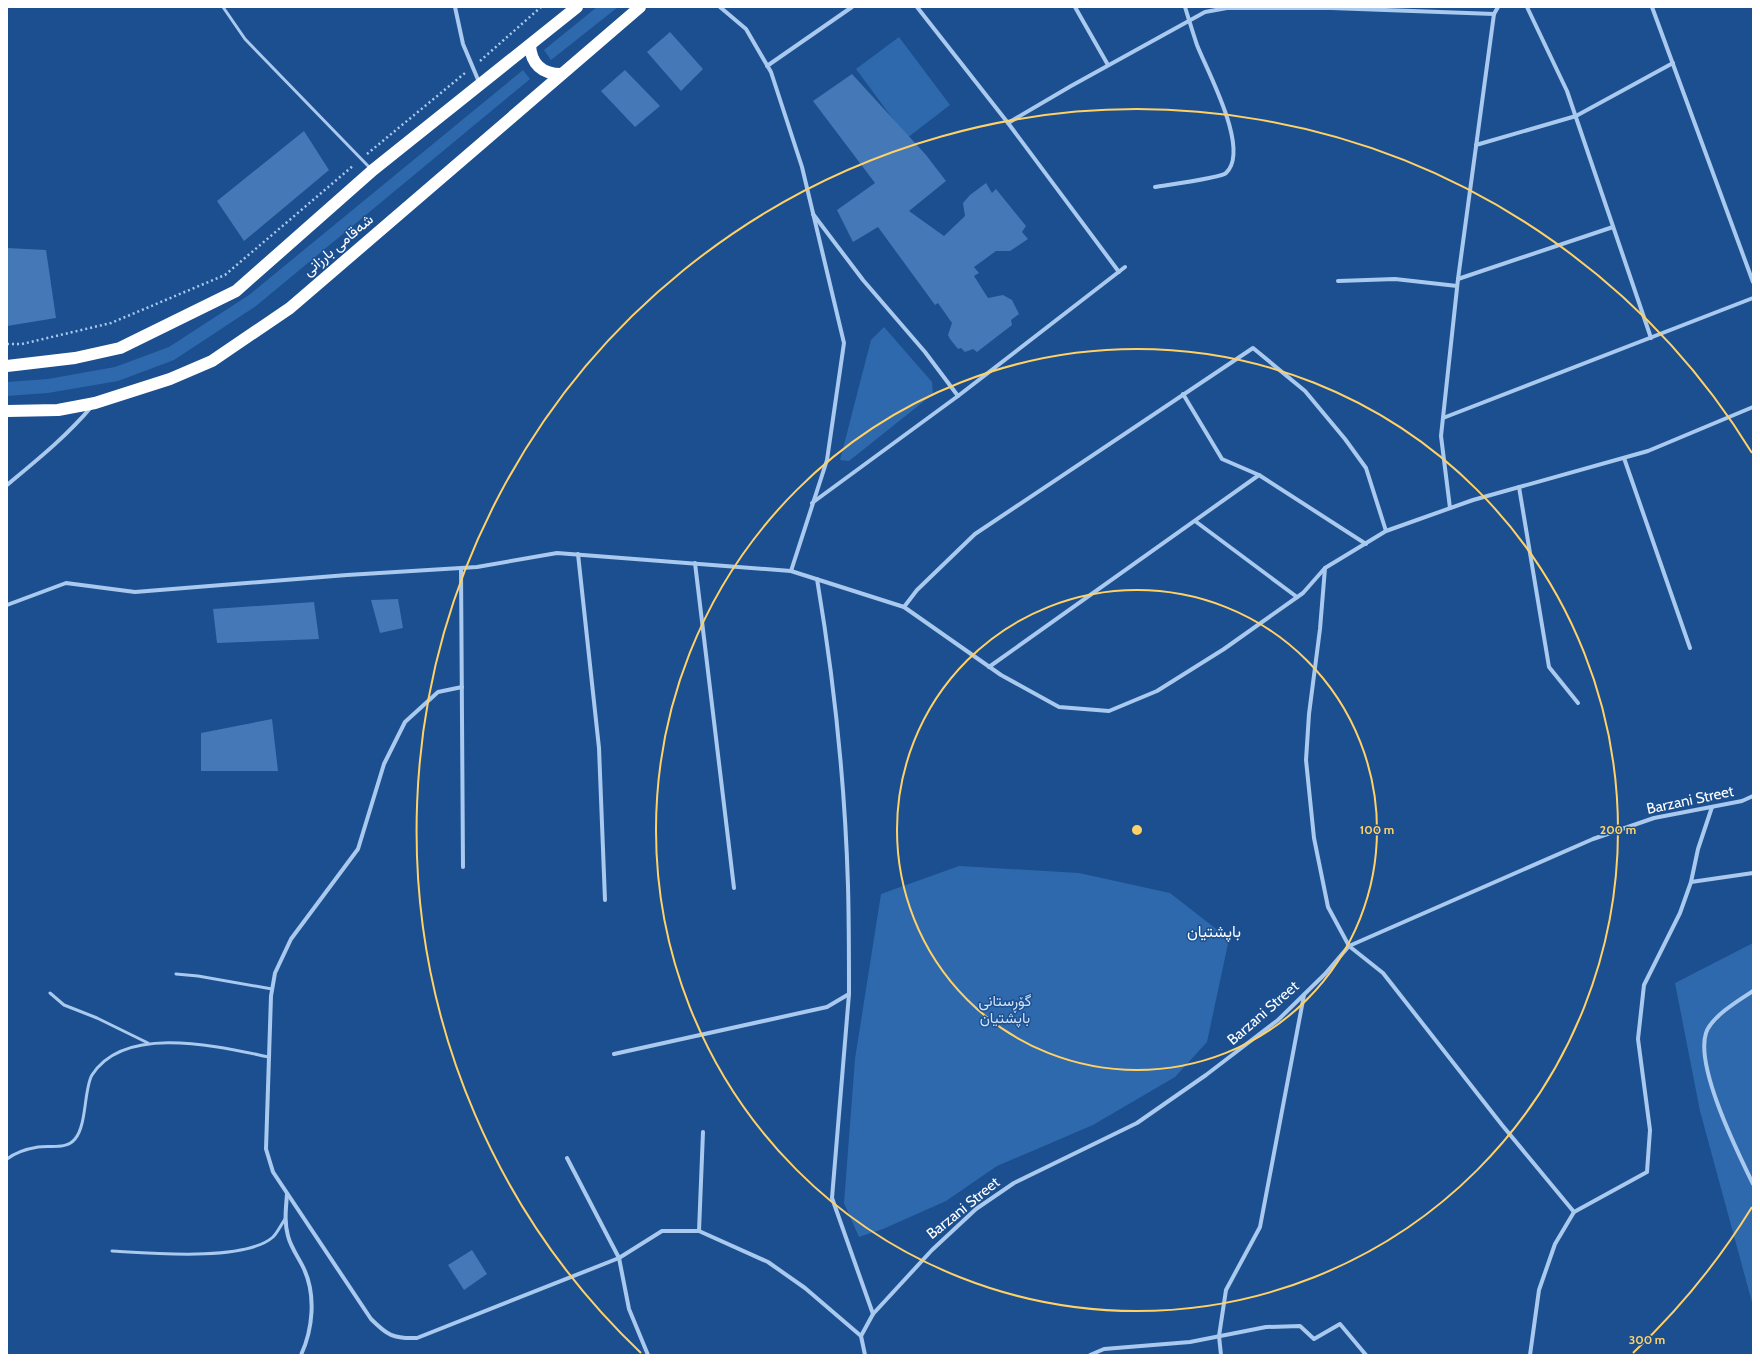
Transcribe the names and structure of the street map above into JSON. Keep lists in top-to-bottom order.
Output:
{
  "streets": {
    "highway": ["شەقامی بارزانی"],
    "street": ["Barzani Street"]
  },
  "districts": ["باپشتیان"],
  "parks": ["گۆڕستانی باپشتیان"],
  "rings": ["100 m", "200 m", "300 m"]
}
